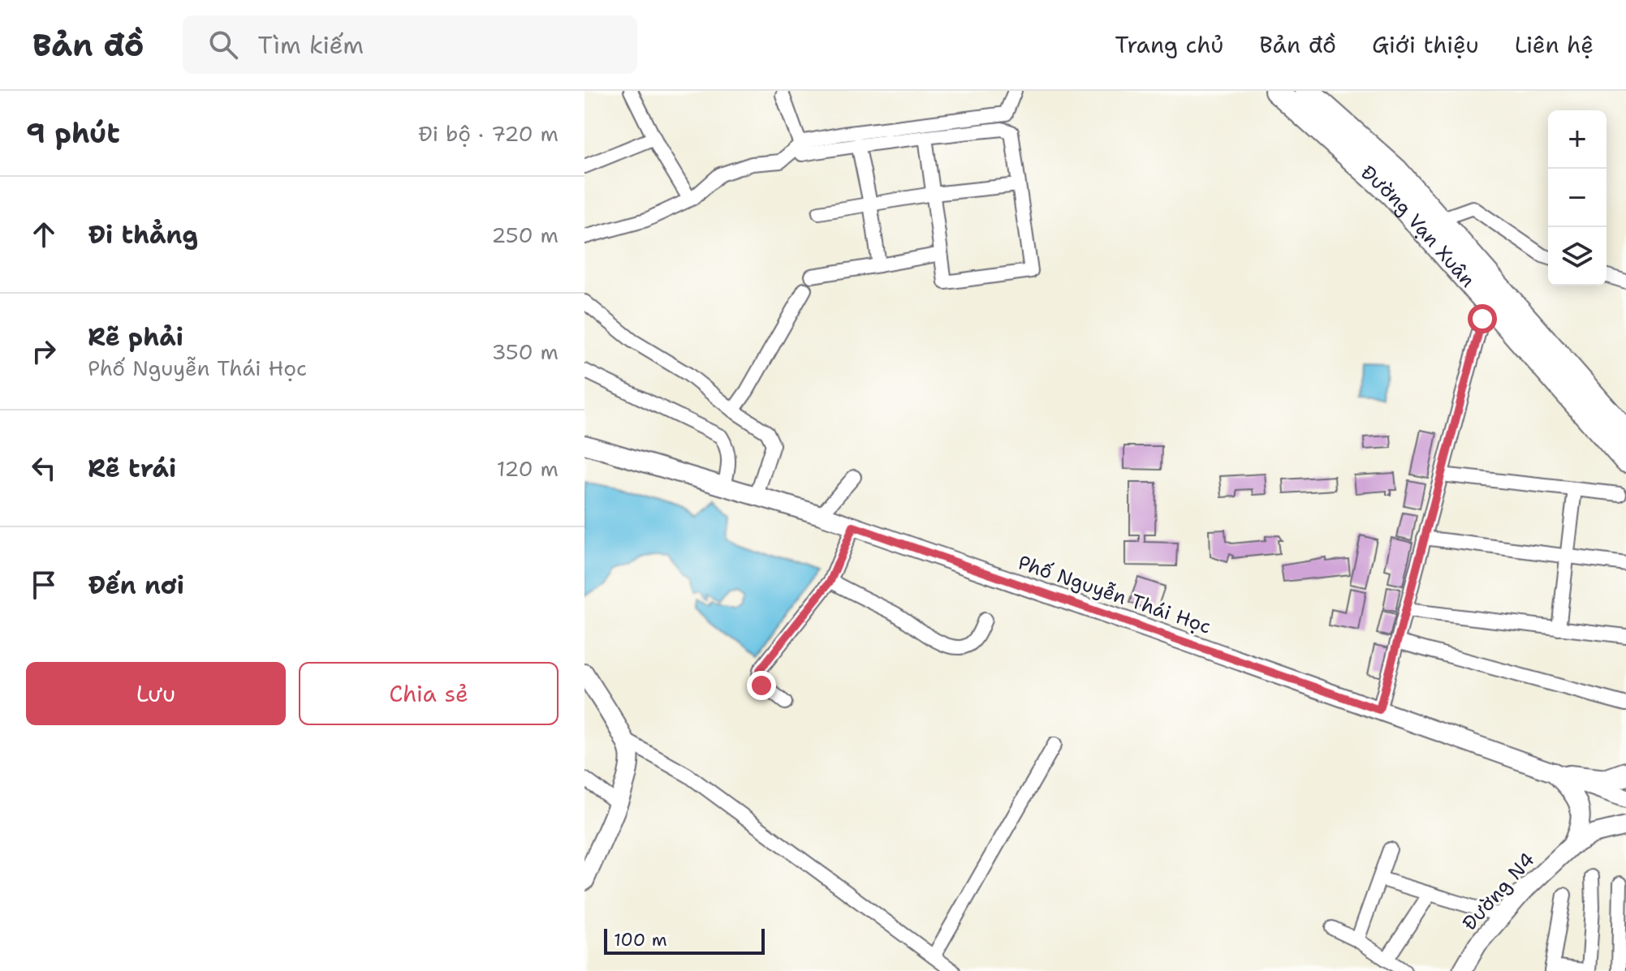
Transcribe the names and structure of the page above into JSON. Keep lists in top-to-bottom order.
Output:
{
  "streets": {
    "highway": ["Đường Vạn Xuân"],
    "main road": ["Phố Nguyễn Thái Học", "Đường N4"]
  },
  "scale_bar": "100 m",
  "page": {
    "header": "Bản đồ",
    "search": "Tìm kiếm",
    "nav": [
      "Trang chủ",
      "Bản đồ",
      "Giới thiệu",
      "Liên hệ"
    ],
    "heading": ["9 phút", "Đi bộ · 720 m"],
    "map_buttons": ["+", "−"],
    "list": [
      ["Đi thẳng", "250 m"],
      ["Rẽ phải", "Phố Nguyễn Thái Học", "350 m"],
      ["Rẽ trái", "120 m"],
      "Đến nơi"
    ],
    "buttons": ["Lưu", "Chia sẻ"],
    "scale": "100 m"
  }
}
